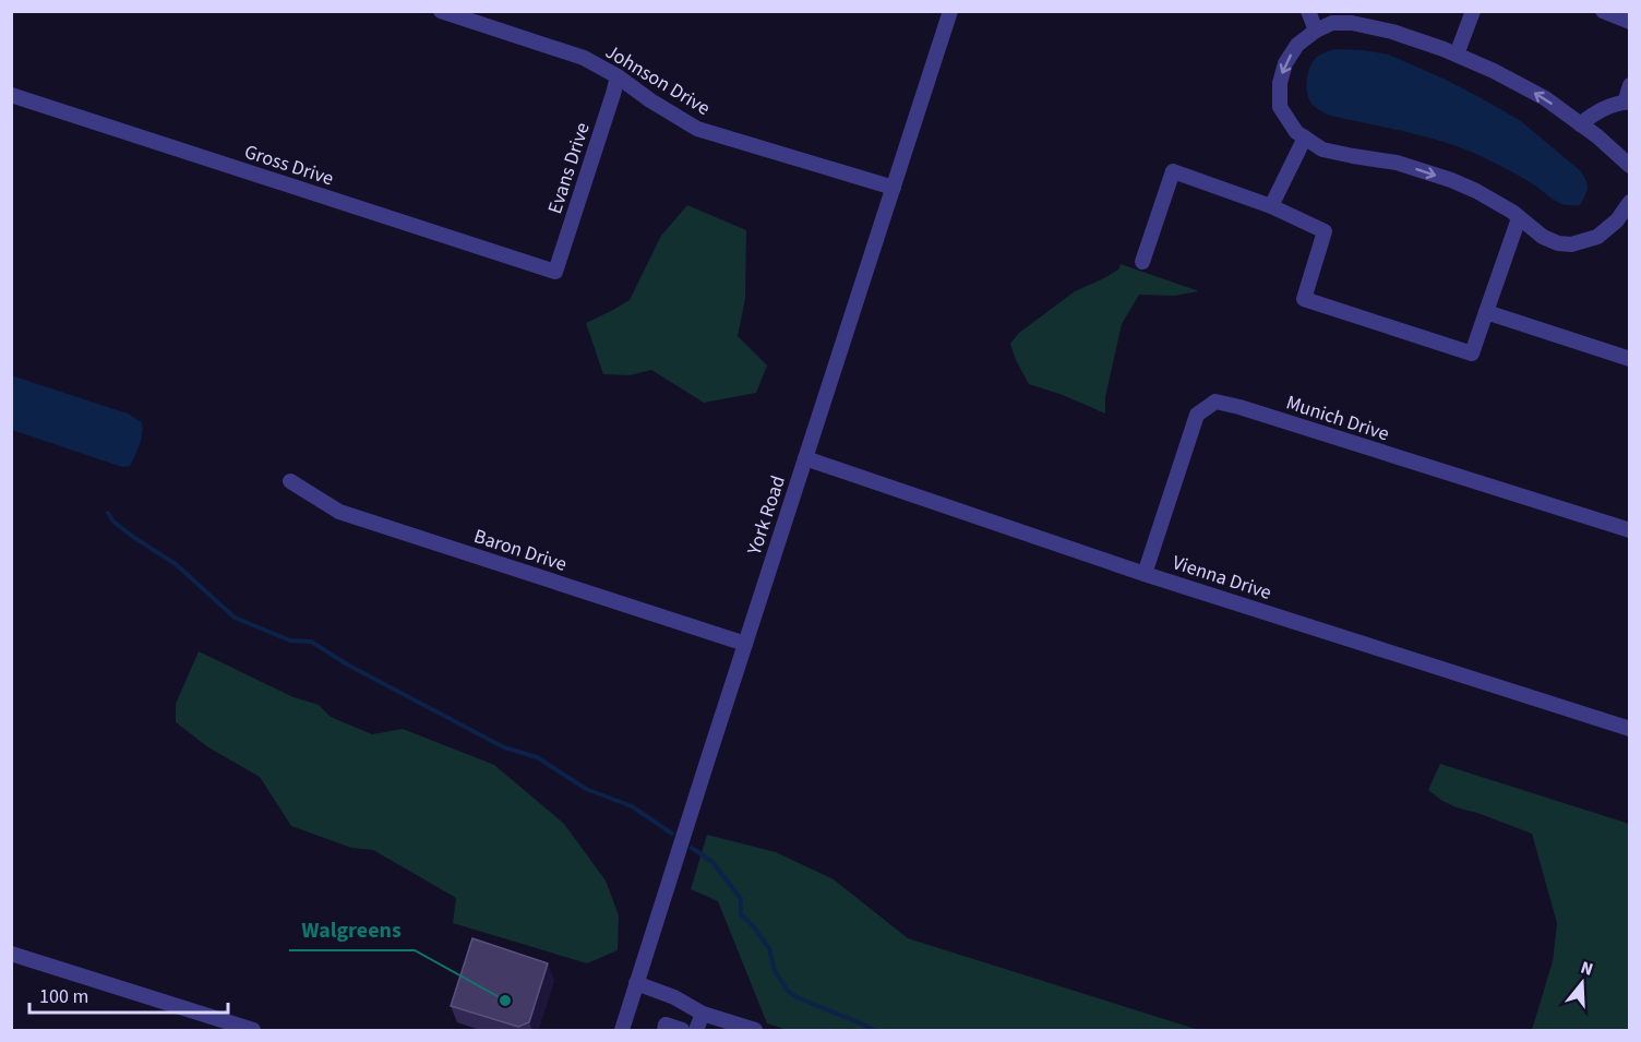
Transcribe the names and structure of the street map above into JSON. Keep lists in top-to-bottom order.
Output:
{
  "streets": {
    "street": [
      "Johnson Drive",
      "Gross Drive",
      "Evans Drive",
      "Munich Drive",
      "York Road",
      "Baron Drive",
      "Vienna Drive"
    ]
  },
  "crossings": [
    ["Johnson Drive", "Evans Drive"],
    ["Johnson Drive", "York Road"],
    ["Gross Drive", "Evans Drive"],
    ["Munich Drive", "Vienna Drive"],
    ["York Road", "Baron Drive"],
    ["York Road", "Vienna Drive"]
  ],
  "places": ["Walgreens"],
  "scale_bar": "100 m",
  "north": "top"
}
